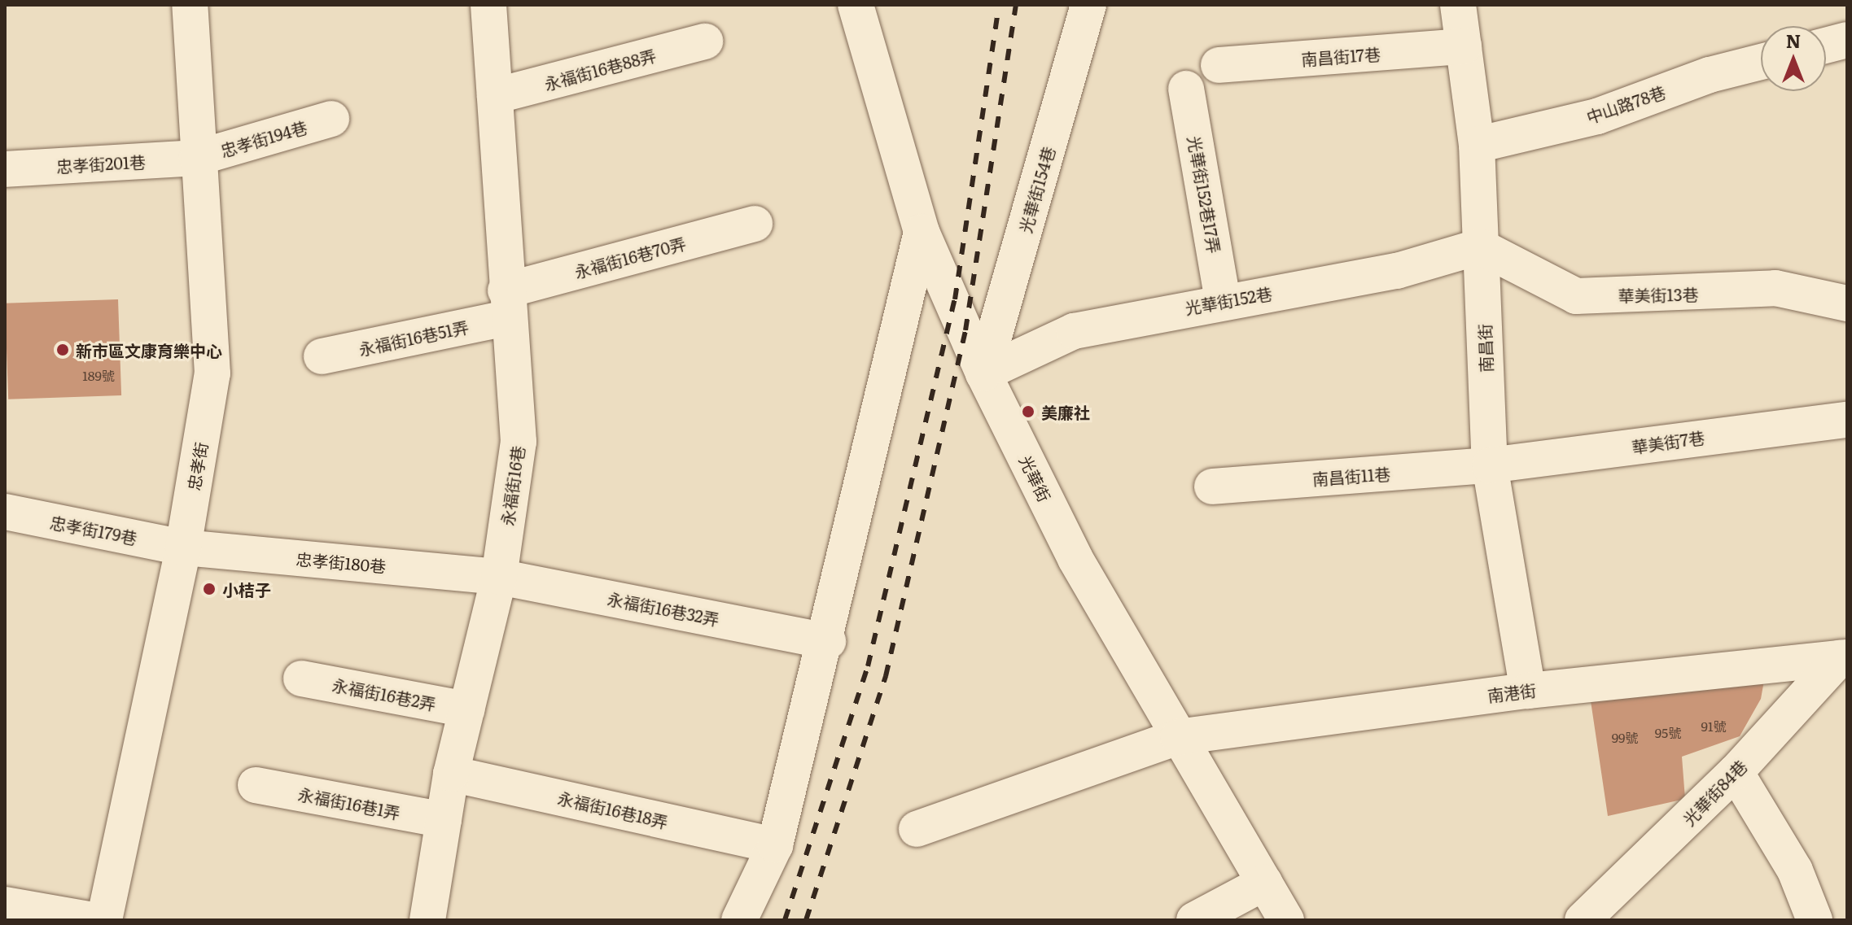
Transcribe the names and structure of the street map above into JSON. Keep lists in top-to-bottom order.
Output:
{
  "streets": {
    "street": [
      "南昌街17巷",
      "永福街16巷88弄",
      "中山路78巷",
      "忠孝街194巷",
      "忠孝街201巷",
      "光華街154巷",
      "光華街152巷17弄",
      "永福街16巷70弄",
      "華美街13巷",
      "光華街152巷",
      "永福街16巷51弄",
      "南昌街",
      "華美街7巷",
      "忠孝街",
      "南昌街11巷",
      "光華街",
      "永福街16巷",
      "忠孝街179巷",
      "忠孝街180巷",
      "永福街16巷32弄",
      "南港街",
      "永福街16巷2弄",
      "光華街84巷",
      "永福街16巷1弄",
      "永福街16巷18弄"
    ]
  },
  "crossings": [
    ["南昌街17巷", "南昌街"],
    ["永福街16巷88弄", "永福街16巷"],
    ["中山路78巷", "南昌街"],
    ["忠孝街194巷", "忠孝街201巷"],
    ["忠孝街194巷", "忠孝街"],
    ["忠孝街201巷", "忠孝街"],
    ["光華街154巷", "光華街152巷"],
    ["光華街154巷", "光華街"],
    ["光華街152巷17弄", "光華街152巷"],
    ["永福街16巷70弄", "永福街16巷51弄"],
    ["永福街16巷70弄", "永福街16巷"],
    ["華美街13巷", "光華街152巷"],
    ["華美街13巷", "南昌街"],
    ["光華街152巷", "南昌街"],
    ["光華街152巷", "光華街"],
    ["永福街16巷51弄", "永福街16巷"],
    ["南昌街", "華美街7巷"],
    ["南昌街", "南昌街11巷"],
    ["南昌街", "南港街"],
    ["華美街7巷", "南昌街11巷"],
    ["忠孝街", "忠孝街179巷"],
    ["忠孝街", "忠孝街180巷"],
    ["光華街", "南港街"],
    ["永福街16巷", "忠孝街180巷"],
    ["永福街16巷", "永福街16巷32弄"],
    ["永福街16巷", "永福街16巷2弄"],
    ["永福街16巷", "永福街16巷1弄"],
    ["永福街16巷", "永福街16巷18弄"],
    ["忠孝街179巷", "忠孝街180巷"],
    ["忠孝街180巷", "永福街16巷32弄"],
    ["南港街", "光華街84巷"]
  ],
  "places": ["新市區文康育樂中心", "美廉社", "小桔子"],
  "house_numbers": [
    "189號",
    "91號",
    "95號",
    "99號"
  ],
  "north": "top"
}
